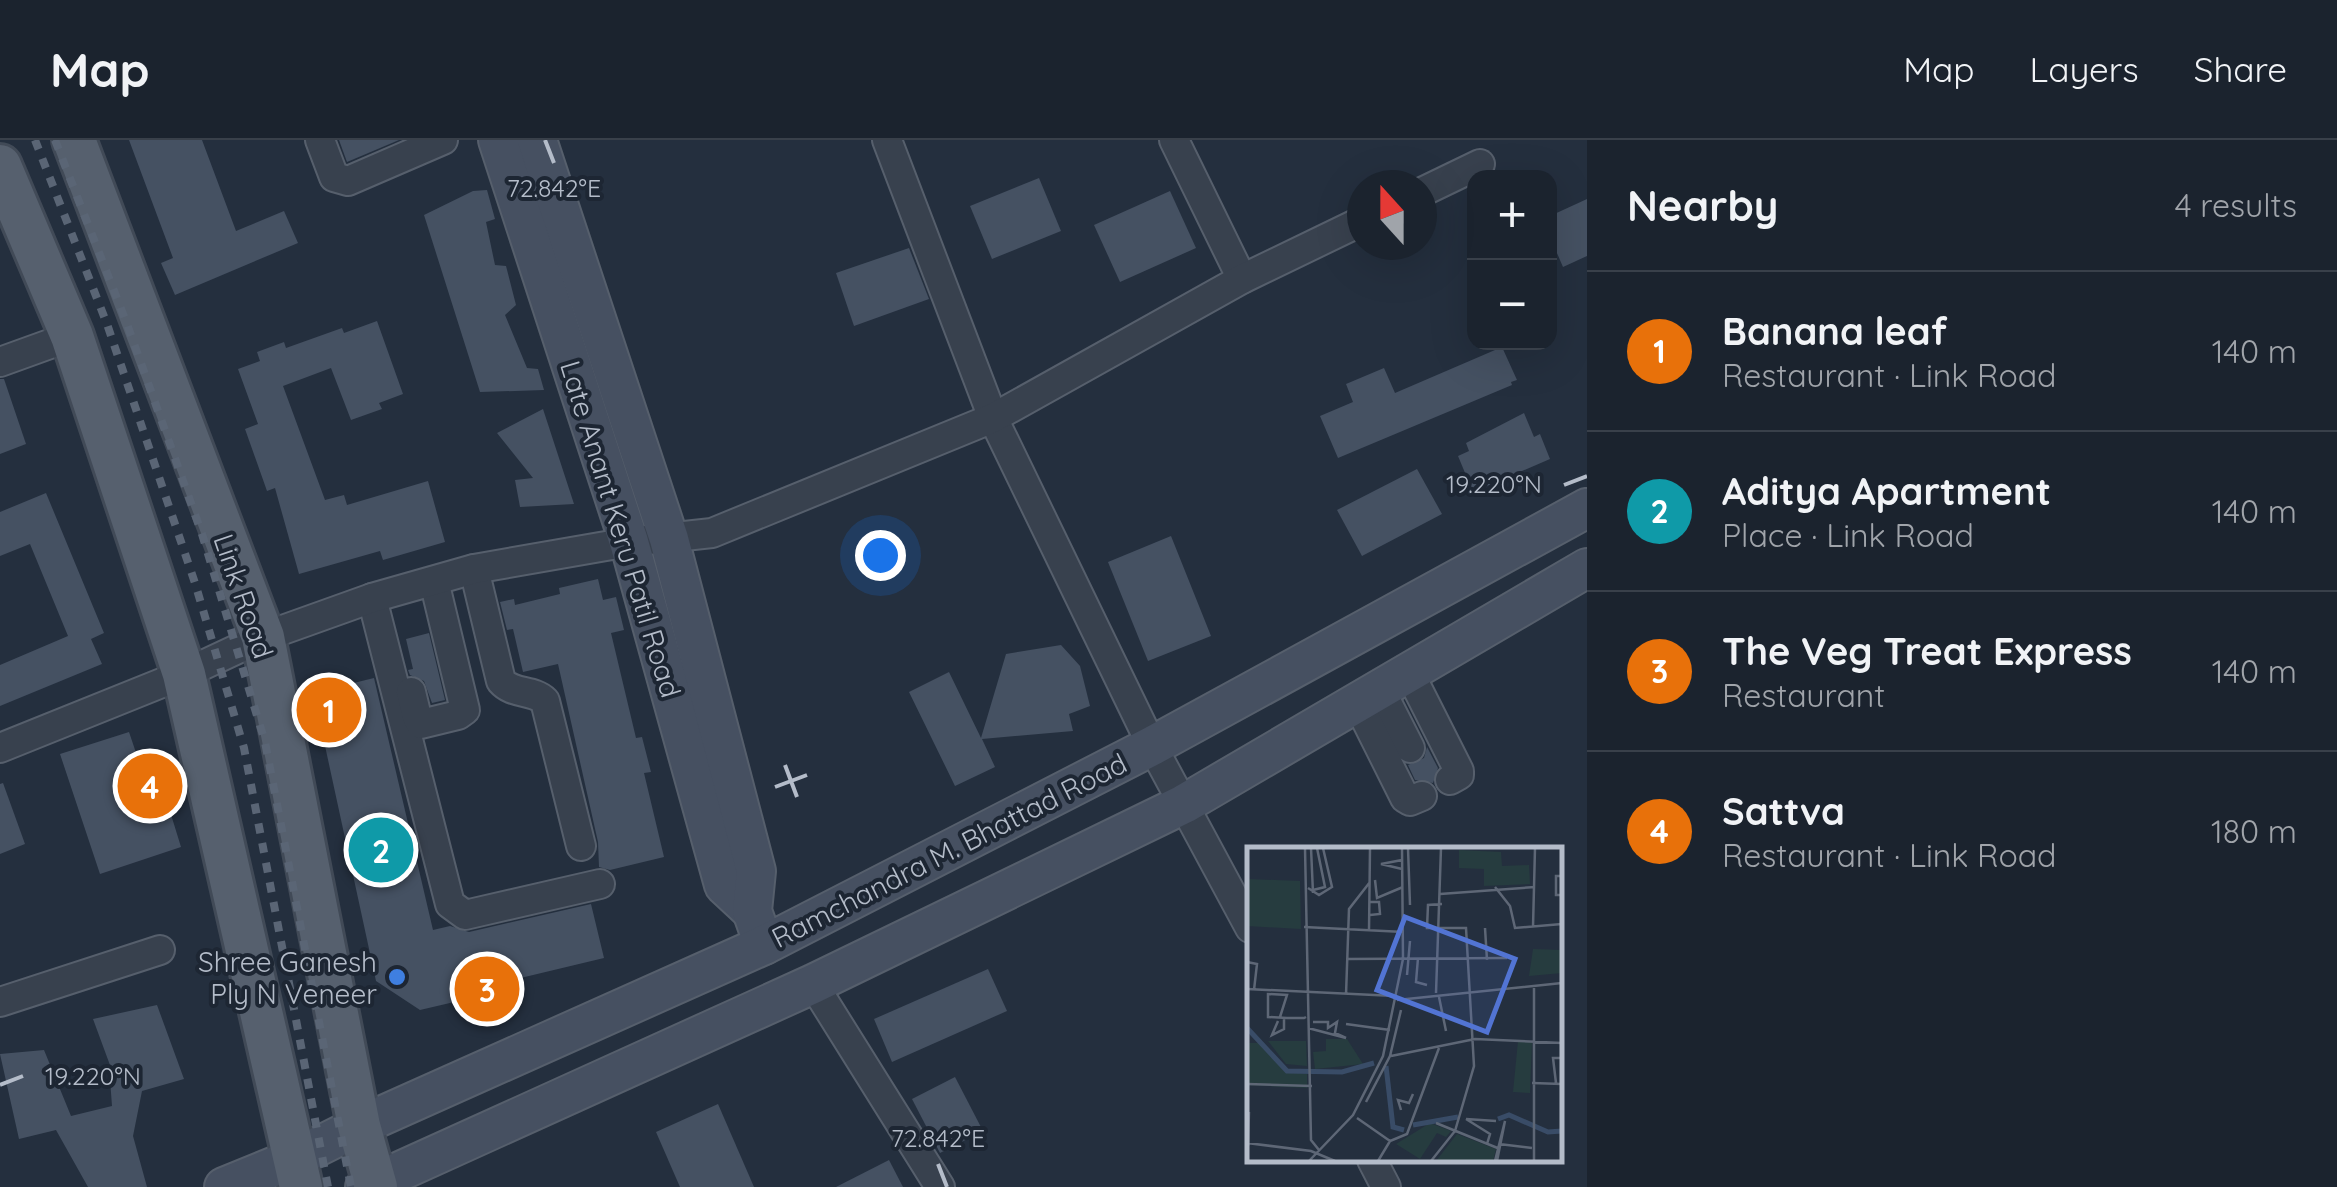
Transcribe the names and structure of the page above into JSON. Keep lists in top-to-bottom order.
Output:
{
  "streets": {
    "main road": ["Late Anant Keru Patil Road", "Link Road", "Ramchandra M. Bhattad Road"]
  },
  "crossings": [
    ["Late Anant Keru Patil Road", "Ramchandra M. Bhattad Road"],
    ["Link Road", "Ramchandra M. Bhattad Road"]
  ],
  "places": ["Shree Ganesh Ply N Veneer"],
  "north": "top",
  "page": {
    "header": "Map",
    "nav": ["Map", "Layers", "Share"],
    "heading": ["Nearby", "4 results"],
    "map_buttons": ["+", "−"],
    "list": [
      {
        "mark": "1",
        "name": "Banana leaf",
        "note": "Restaurant · Link Road",
        "value": "140 m"
      },
      {
        "mark": "2",
        "name": "Aditya Apartment",
        "note": "Place · Link Road",
        "value": "140 m"
      },
      {
        "mark": "3",
        "name": "The Veg Treat Express",
        "note": "Restaurant",
        "value": "140 m"
      },
      {
        "mark": "4",
        "name": "Sattva",
        "note": "Restaurant · Link Road",
        "value": "180 m"
      }
    ],
    "pins": [
      "1",
      "4",
      "2",
      "3"
    ]
  },
  "coordinates": ["72.842°E", "19.220°N"]
}
